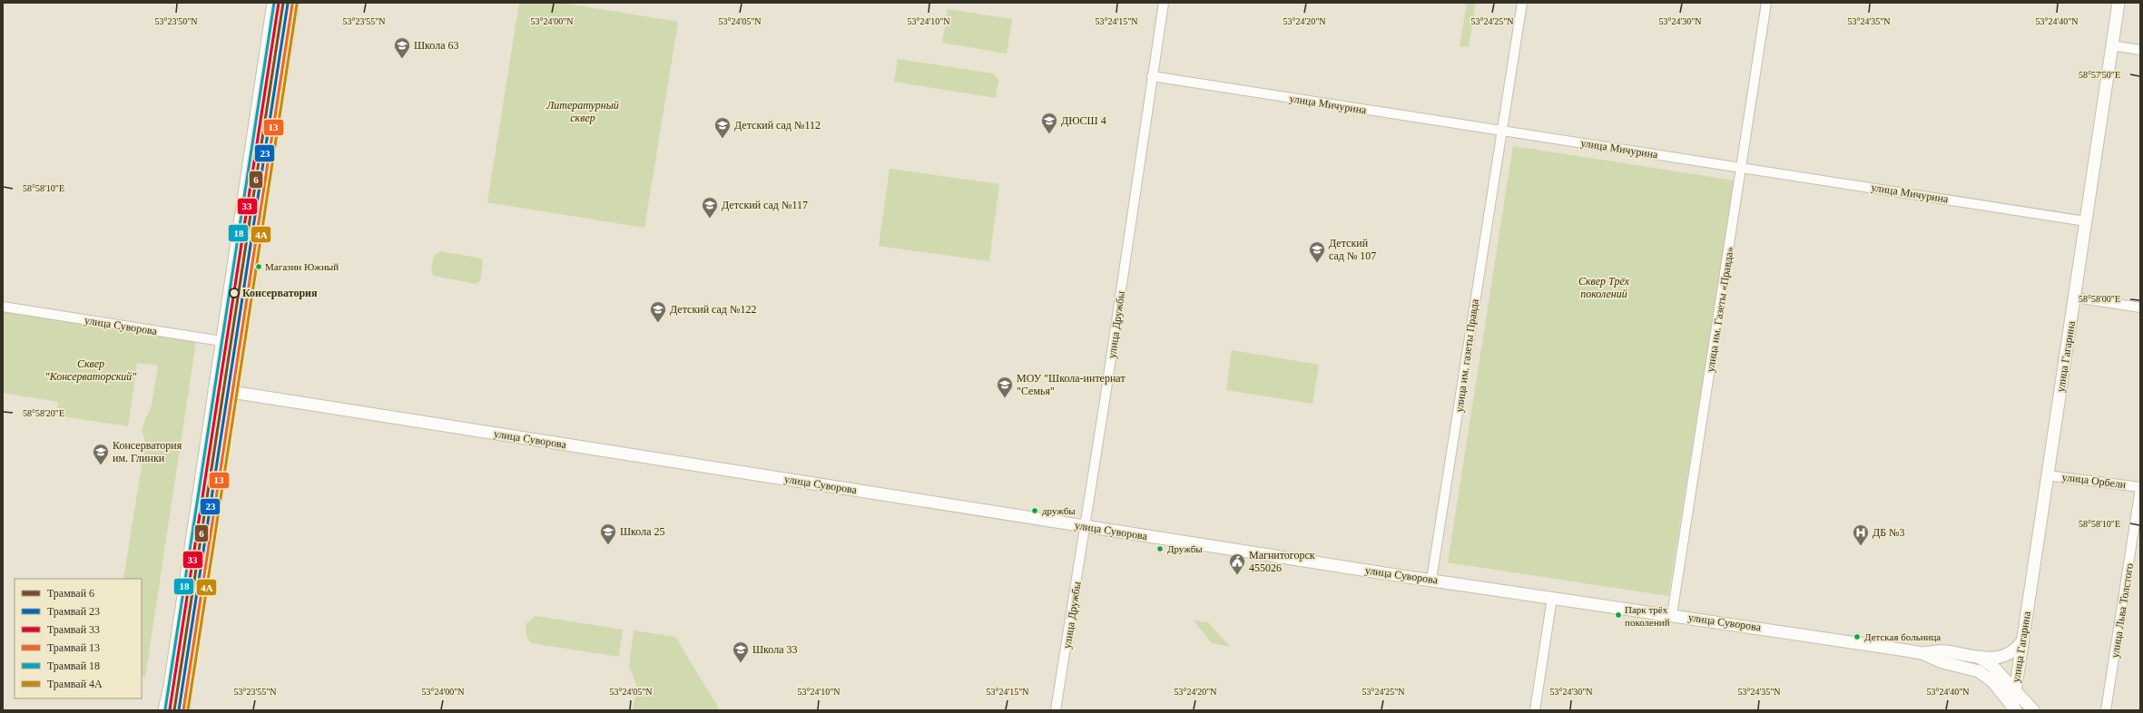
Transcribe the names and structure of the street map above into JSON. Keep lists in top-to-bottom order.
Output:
{
  "streets": {
    "main road": ["улица Суворова", "улица Гагарина"],
    "street": [
      "улица Мичурина",
      "улица им. Газеты «Правда»",
      "улица Дружбы",
      "улица им. газеты Правда",
      "улица Орбели",
      "улица Льва Толстого"
    ]
  },
  "crossings": [
    ["улица Мичурина", "улица им. Газеты «Правда»"],
    ["улица Мичурина", "улица Дружбы"],
    ["улица Мичурина", "улица им. газеты Правда"],
    ["улица Мичурина", "улица Гагарина"],
    ["улица им. Газеты «Правда»", "улица Суворова"],
    ["улица Дружбы", "улица Суворова"],
    ["улица Суворова", "улица им. газеты Правда"],
    ["улица Суворова", "улица Гагарина"],
    ["улица Гагарина", "улица Орбели"],
    ["улица Орбели", "улица Льва Толстого"]
  ],
  "parks": ["Литературный сквер", "Сквер Трёх поколений", "Сквер \"Консерваторский\""],
  "places": {
    "school or university": [
      "Школа 63",
      "ДЮСШ 4",
      "Детский сад №112",
      "Детский сад №117",
      "Детский сад № 107",
      "Детский сад №122",
      "МОУ \"Школа-интернат \"Семья\"",
      "Консерватория им. Глинки",
      "Школа 25",
      "Школа 33"
    ],
    "other": [
      "Магазин Южный",
      "Консерватория",
      "дружбы",
      "Дружбы",
      "Парк трёх поколений",
      "Детская больница"
    ],
    "hospital": ["ДБ №3"],
    "public building": ["Магнитогорск 455026"]
  },
  "lines": [
    "tram line 6",
    "tram line 33",
    "tram line 18",
    "tram line 23",
    "tram line 13",
    "tram line 4А"
  ],
  "legend": [
    "Трамвай 6",
    "Трамвай 23",
    "Трамвай 33",
    "Трамвай 13",
    "Трамвай 18",
    "Трамвай 4А"
  ],
  "coordinates": [
    "53°23'50\"N",
    "53°23'55\"N",
    "53°24'00\"N",
    "53°24'05\"N",
    "53°24'10\"N",
    "53°24'15\"N",
    "53°24'20\"N",
    "53°24'25\"N",
    "53°24'30\"N",
    "53°24'35\"N",
    "53°24'40\"N",
    "58°57'50\"E",
    "58°58'10\"E",
    "58°58'00\"E",
    "58°58'20\"E"
  ]
}
